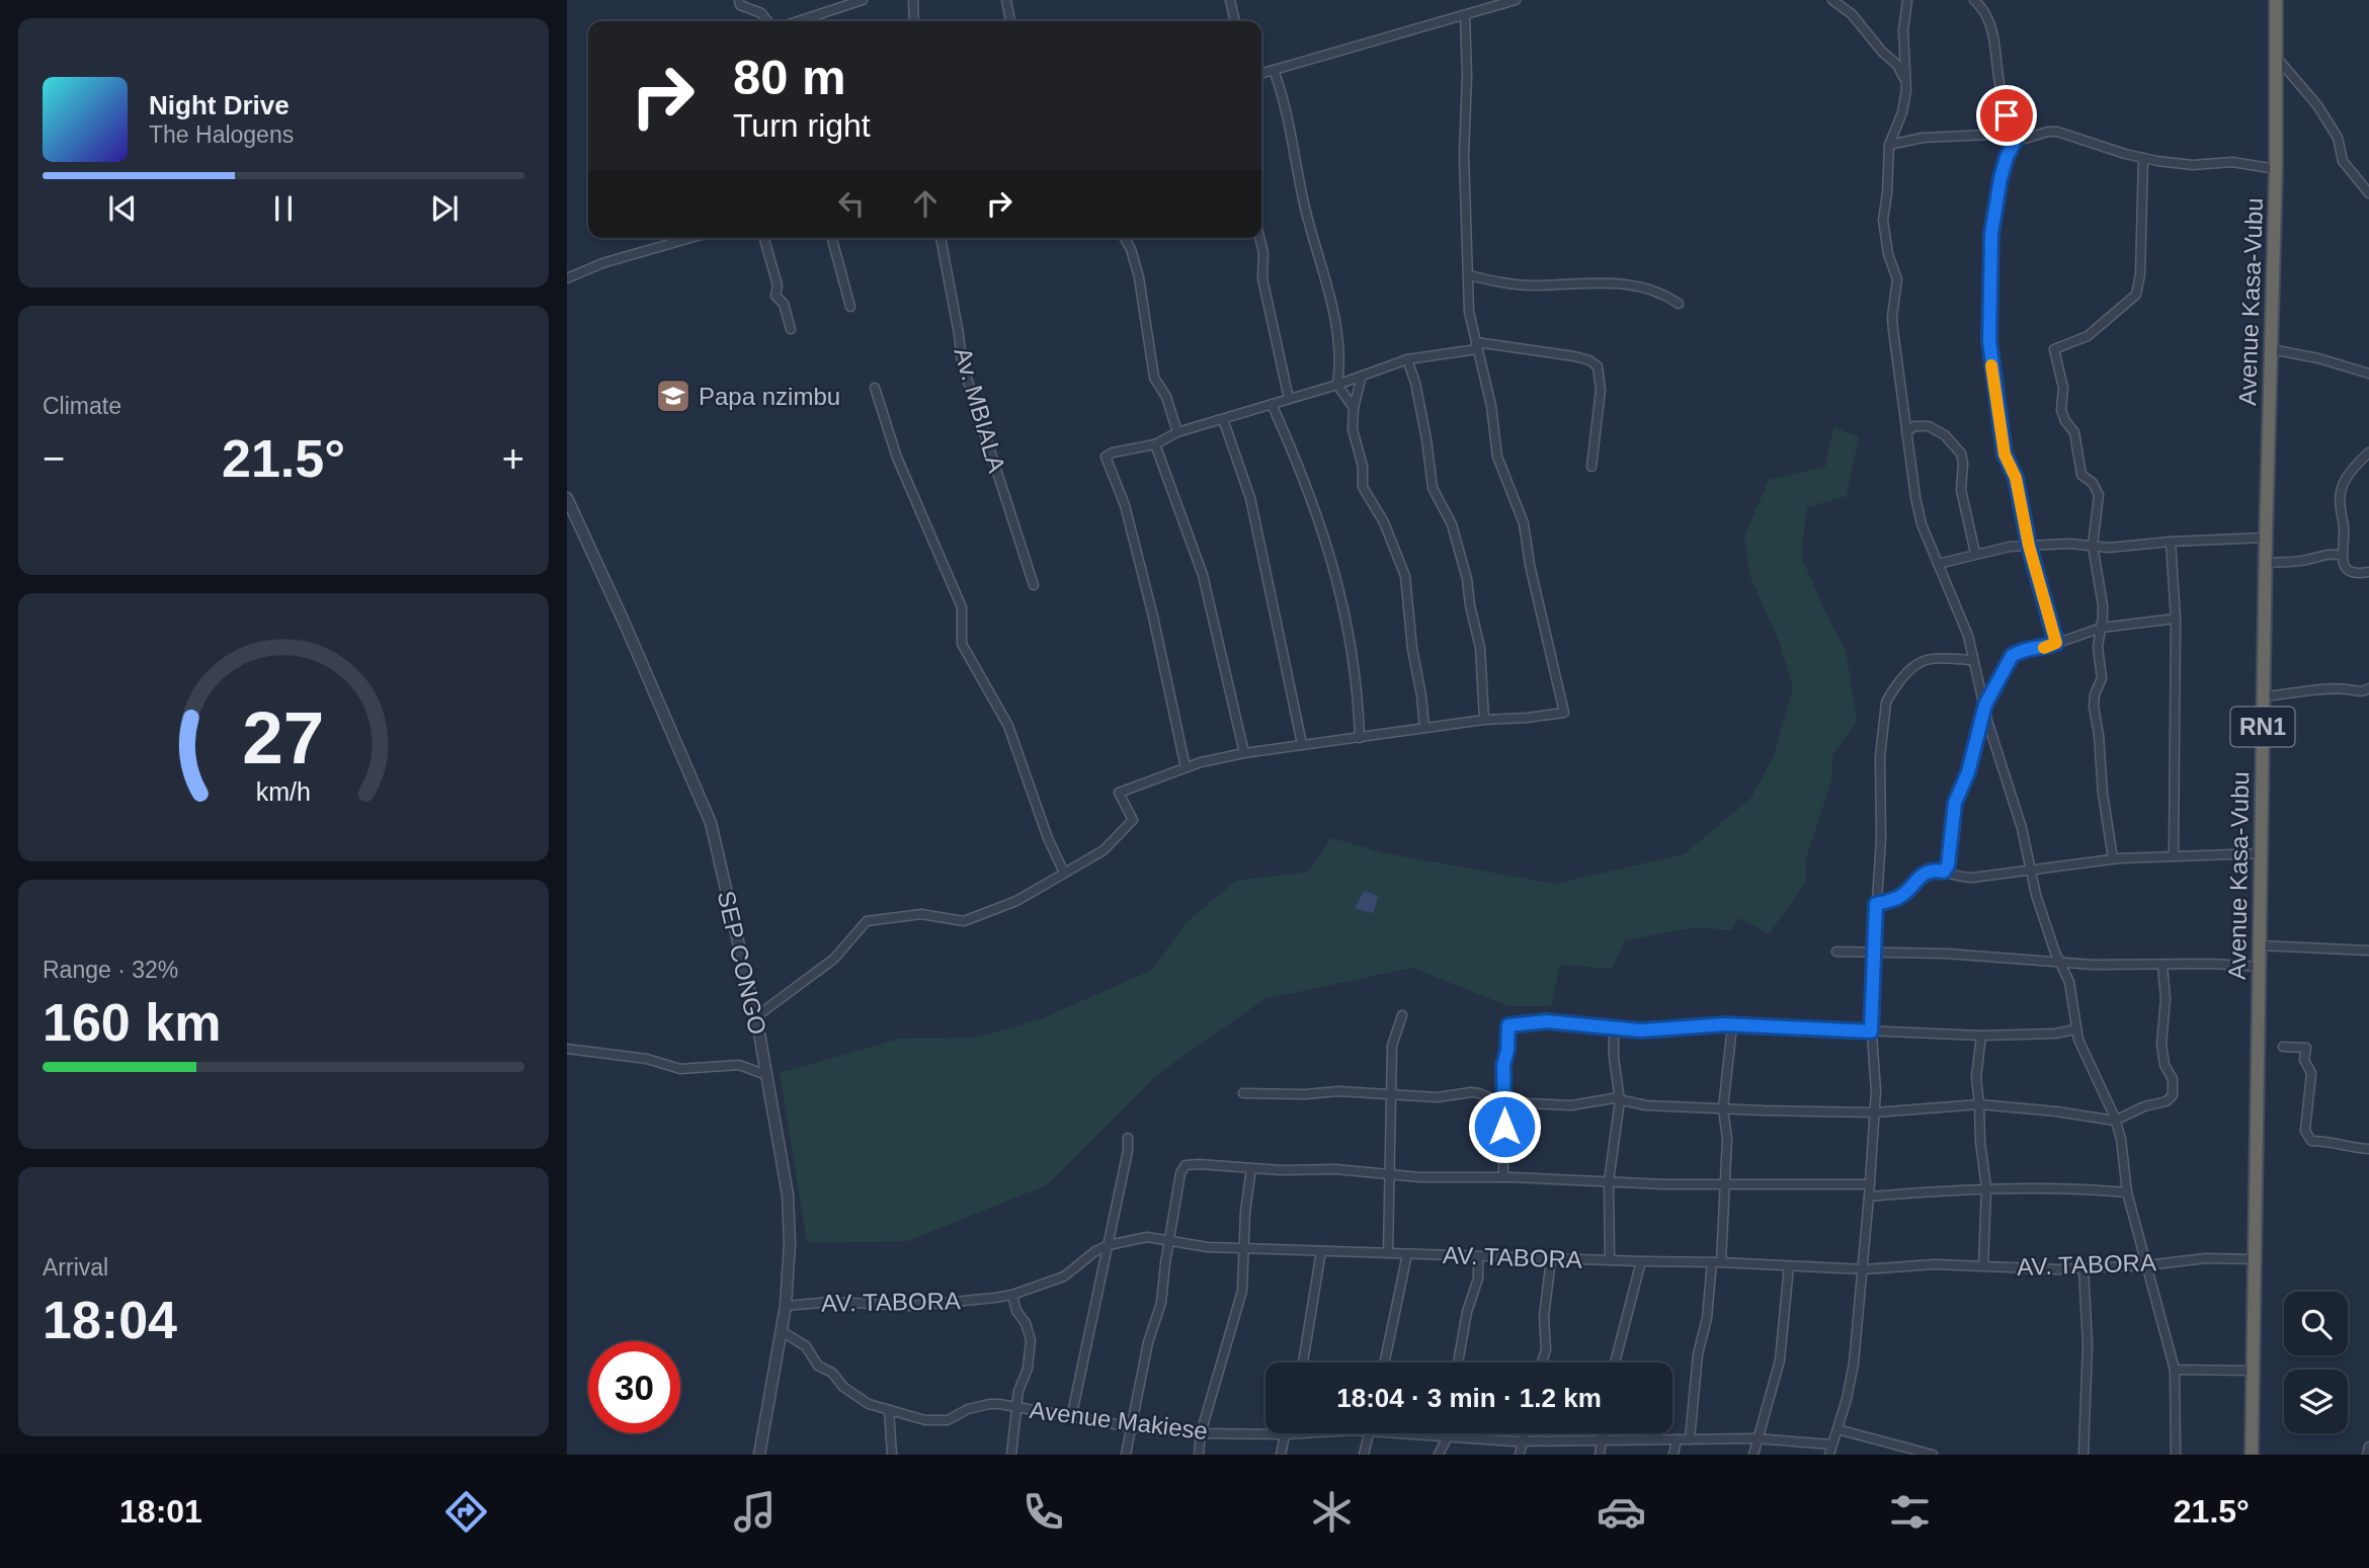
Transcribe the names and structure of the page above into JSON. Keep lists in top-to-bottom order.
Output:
{
  "streets": {
    "highway": ["Avenue Kasa-Vubu", "RN1"],
    "street": [
      "Av. MBIALA",
      "SEP CONGO",
      "AV. TABORA",
      "Avenue Makiese"
    ]
  },
  "crossings": [
    ["Avenue Kasa-Vubu", "AV. TABORA"],
    ["SEP CONGO", "AV. TABORA"],
    ["SEP CONGO", "Avenue Makiese"]
  ],
  "places": {
    "school or university": ["Papa nzimbu"]
  },
  "page": {
    "turn": ["80 m", "Turn right"],
    "song": ["Night Drive", "The Halogens"],
    "tile": [
      "Climate",
      ["Range · 32%", "160 km"],
      ["Arrival", "18:04"]
    ],
    "heat": ["−", "21.5°", "+"],
    "limit": "30",
    "trip": "18:04 · 3 min · 1.2 km",
    "tabs": ["18:01", "21.5°"],
    "gauge": ["27", "km/h"]
  }
}
